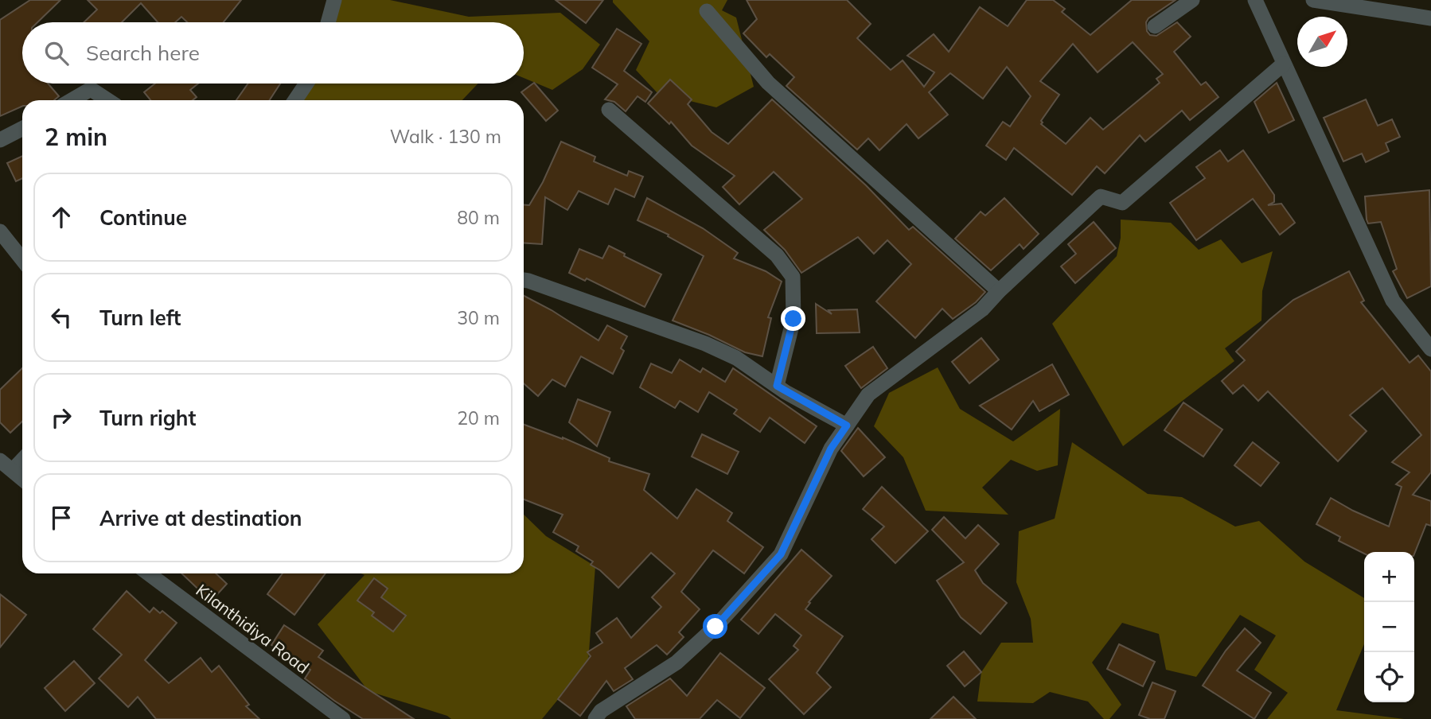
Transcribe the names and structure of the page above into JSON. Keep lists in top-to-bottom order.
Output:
{
  "streets": {
    "street": ["Kilanthidiya Road"]
  },
  "north": "top right",
  "page": {
    "search": "Search here",
    "heading": ["2 min", "Walk · 130 m"],
    "list": [
      ["Continue", "80 m"],
      ["Turn left", "30 m"],
      ["Turn right", "20 m"],
      "Arrive at destination"
    ],
    "map_buttons": ["+", "−"]
  }
}
